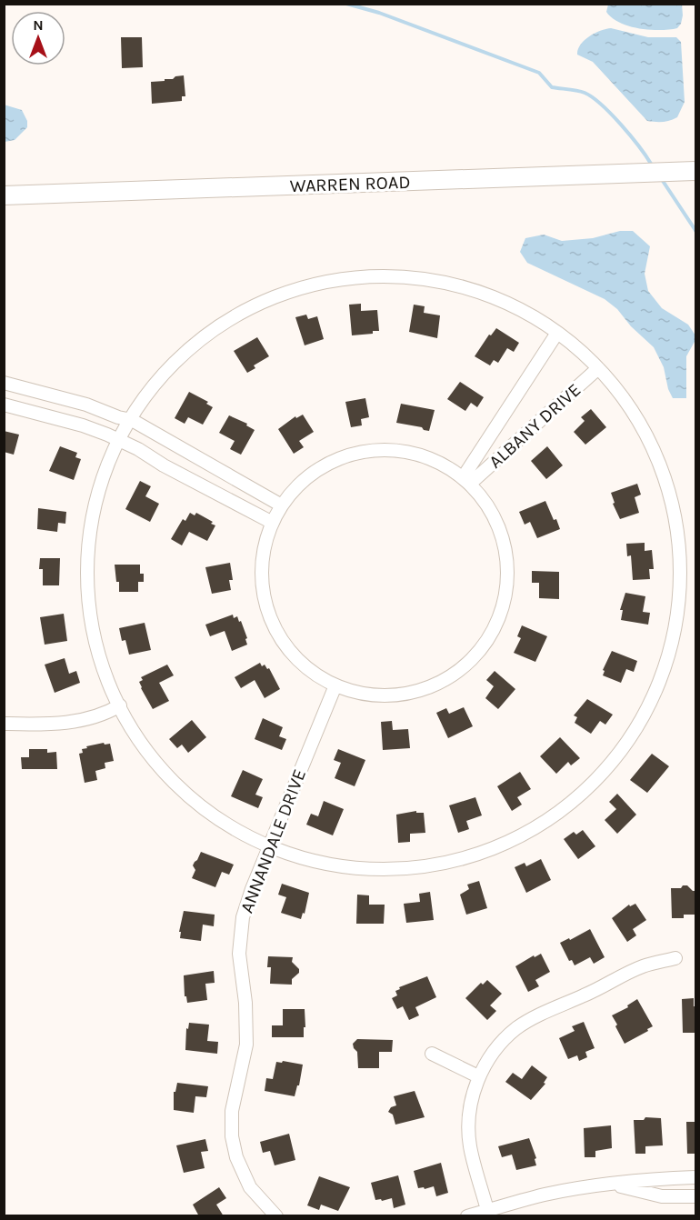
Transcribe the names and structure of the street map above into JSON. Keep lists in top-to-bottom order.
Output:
{
  "streets": {
    "street": ["WARREN ROAD", "ALBANY DRIVE", "ANNANDALE DRIVE"]
  },
  "north": "top"
}
